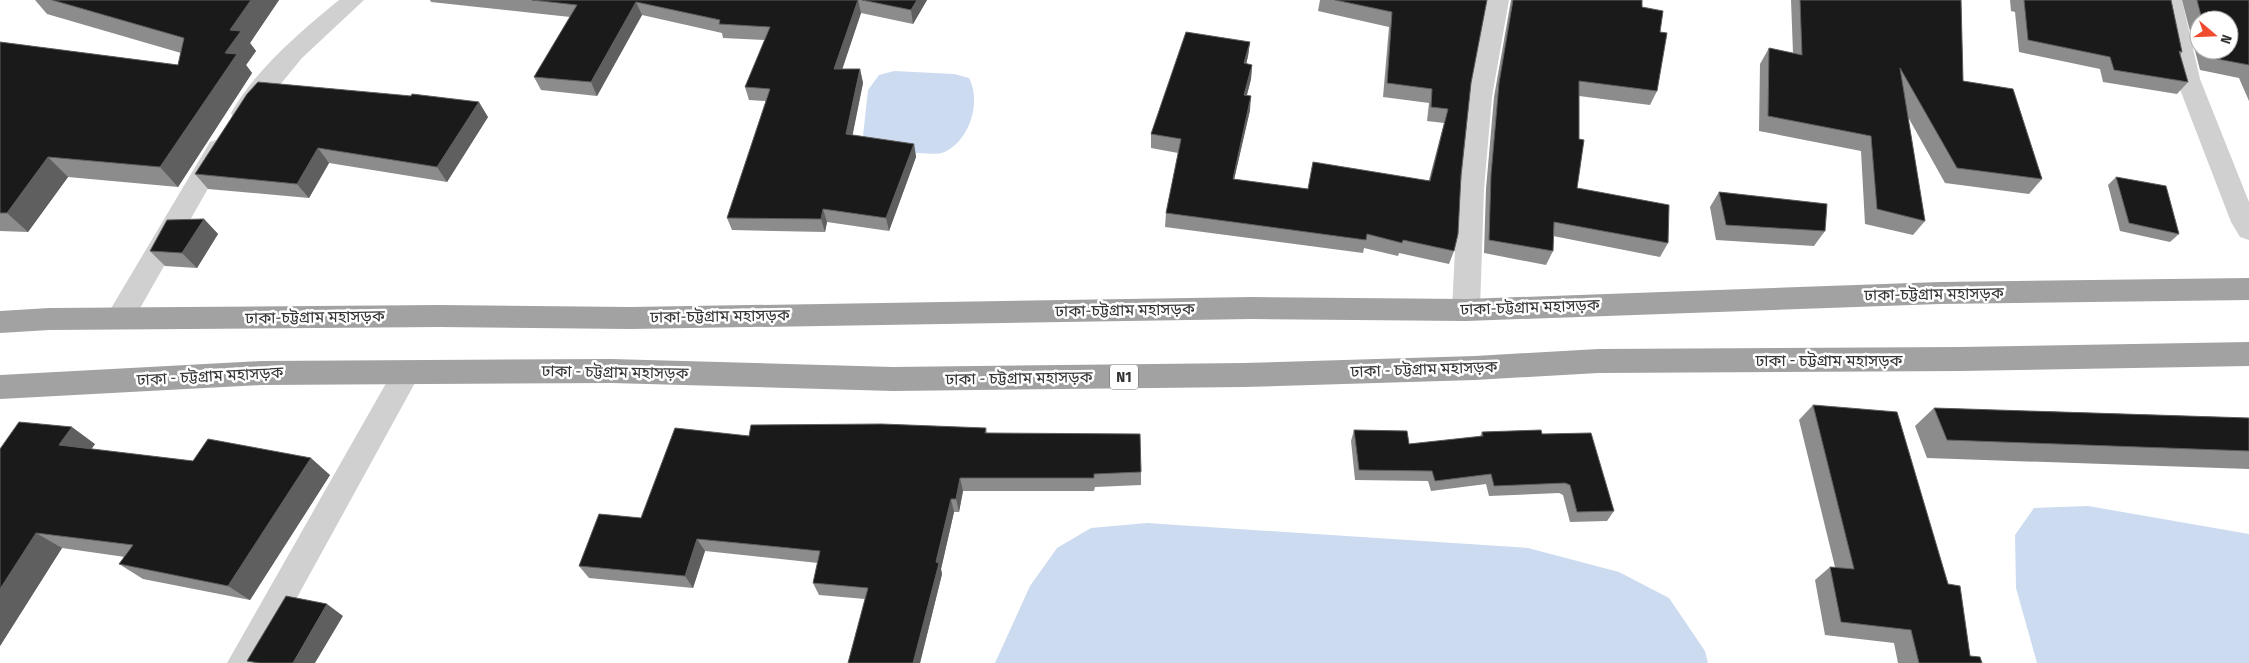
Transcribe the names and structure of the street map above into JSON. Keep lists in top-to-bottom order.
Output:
{
  "streets": {
    "highway": ["ঢাকা-চট্টগ্রাম মহাসড়ক", "ঢাকা - চট্টগ্রাম মহাসড়ক", "N1"]
  },
  "north": "right"
}
